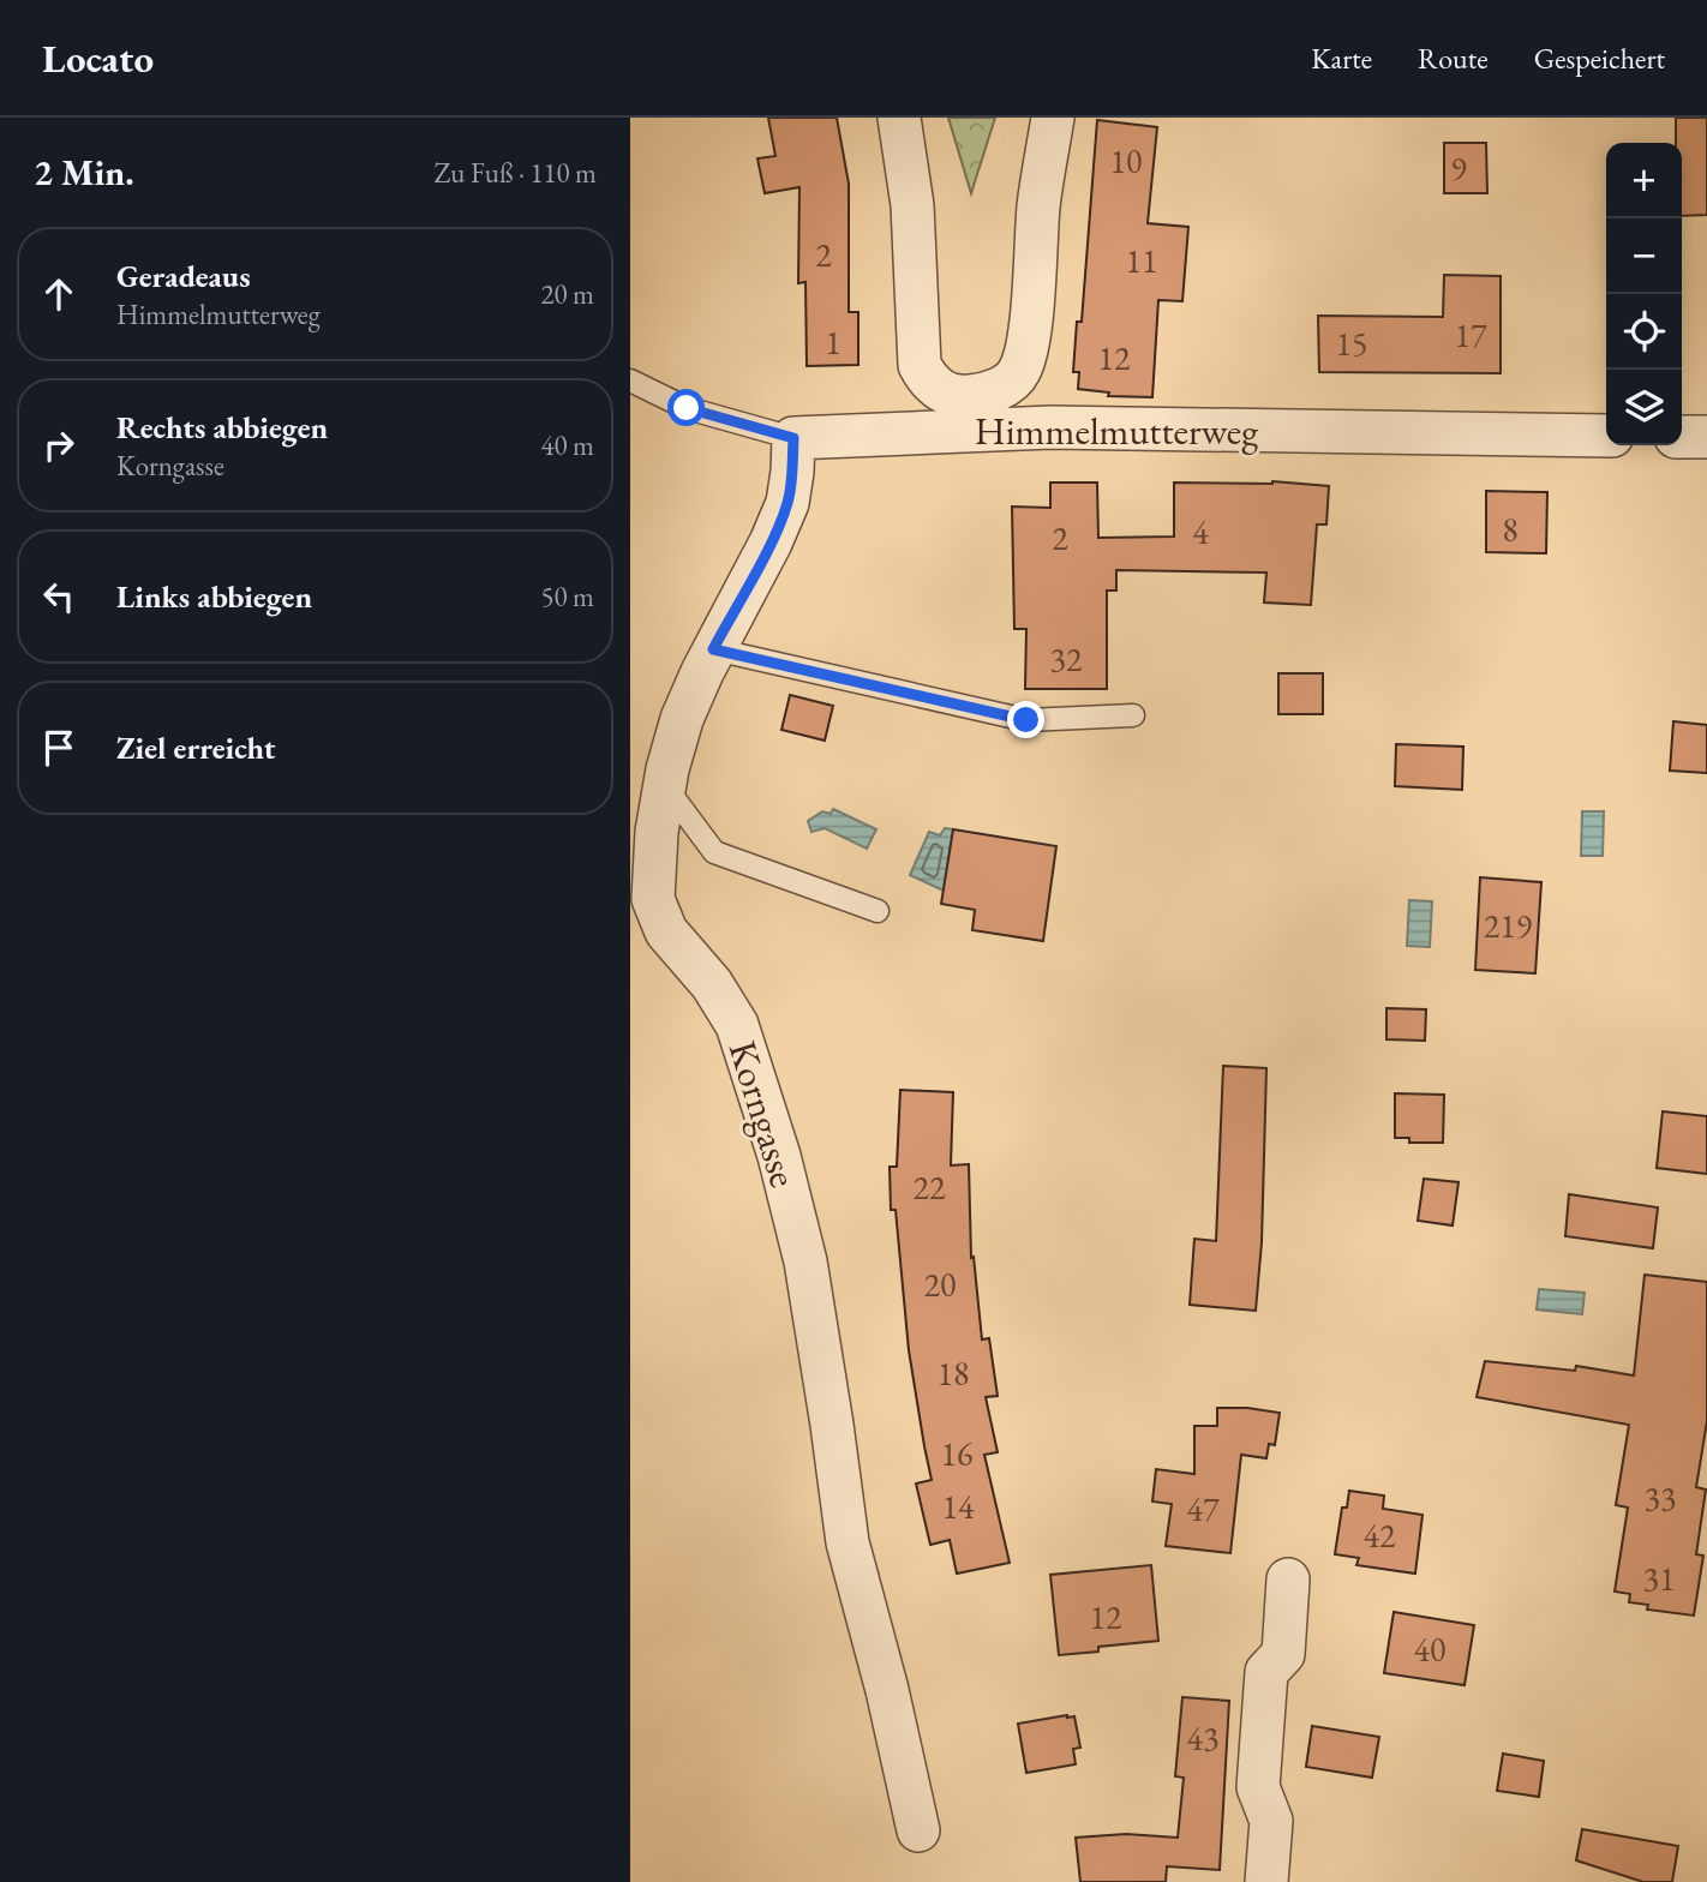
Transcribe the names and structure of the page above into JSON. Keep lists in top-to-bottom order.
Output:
{
  "streets": {
    "street": ["Himmelmutterweg", "Korngasse"]
  },
  "crossings": [
    ["Himmelmutterweg", "Korngasse"]
  ],
  "house_numbers": [
    "10",
    "9",
    "2",
    "11",
    "17",
    "1",
    "15",
    "12",
    "8",
    "4",
    "2",
    "32",
    "219",
    "22",
    "20",
    "18",
    "16",
    "33",
    "14",
    "47",
    "42",
    "31",
    "12",
    "40",
    "43"
  ],
  "page": {
    "header": "Locato",
    "nav": ["Karte", "Route", "Gespeichert"],
    "heading": ["2 Min.", "Zu Fuß · 110 m"],
    "map_buttons": ["+", "−"],
    "list": [
      ["Geradeaus", "Himmelmutterweg", "20 m"],
      ["Rechts abbiegen", "Korngasse", "40 m"],
      ["Links abbiegen", "50 m"],
      "Ziel erreicht"
    ]
  }
}
